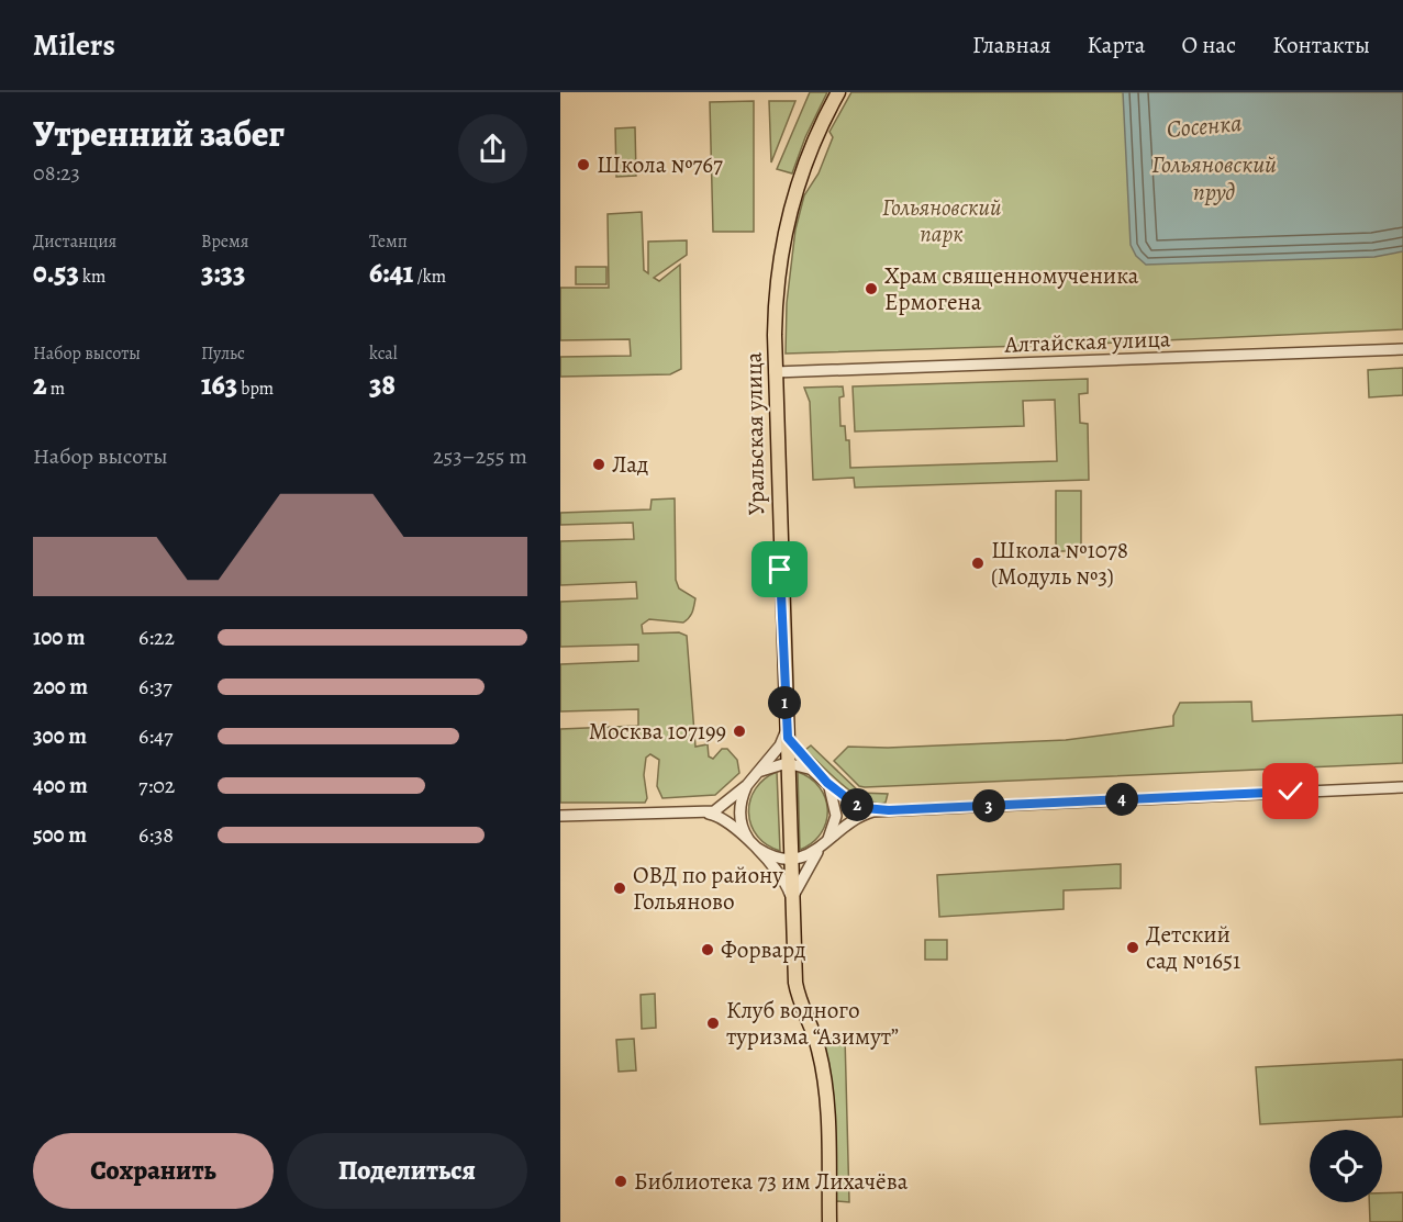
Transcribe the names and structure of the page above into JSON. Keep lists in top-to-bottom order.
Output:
{
  "streets": {
    "main road": ["Уральская улица"],
    "street": ["Алтайская улица"]
  },
  "crossings": [
    ["Алтайская улица", "Уральская улица"]
  ],
  "water": ["Сосенка", "Гольяновский пруд"],
  "parks": ["Гольяновcкий парк"],
  "places": [
    "Школа №767",
    "Храм священномученика Ермогена",
    "Лад",
    "Школа №1078 (Модуль №3)",
    "Москва 107199",
    "ОВД по району Гольяново",
    "Детский сад №1651",
    "Форвард",
    "Клуб водного туризма “Азимут”",
    "Библиотека 73 им Лихачёва"
  ],
  "page": {
    "header": "Milers",
    "nav": [
      "Главная",
      "Карта",
      "О нас",
      "Контакты"
    ],
    "heading": ["Утренний забег", "08:23"],
    "stats": [
      ["Дистанция", "0.53 km"],
      ["Время", "3:33"],
      ["Темп", "6:41 /km"],
      ["Набор высоты", "2 m"],
      ["Пульс", "163 bpm"],
      ["kcal", "38"]
    ],
    "chart": ["Набор высоты", "253–255 m"],
    "list": [
      {
        "name": "100 m",
        "note": "6:22"
      },
      {
        "name": "200 m",
        "note": "6:37"
      },
      {
        "name": "300 m",
        "note": "6:47"
      },
      {
        "name": "400 m",
        "note": "7:02"
      },
      {
        "name": "500 m",
        "note": "6:38"
      }
    ],
    "pins": [
      "1",
      "4",
      "2",
      "3"
    ],
    "buttons": ["Сохранить", "Поделиться"]
  }
}
